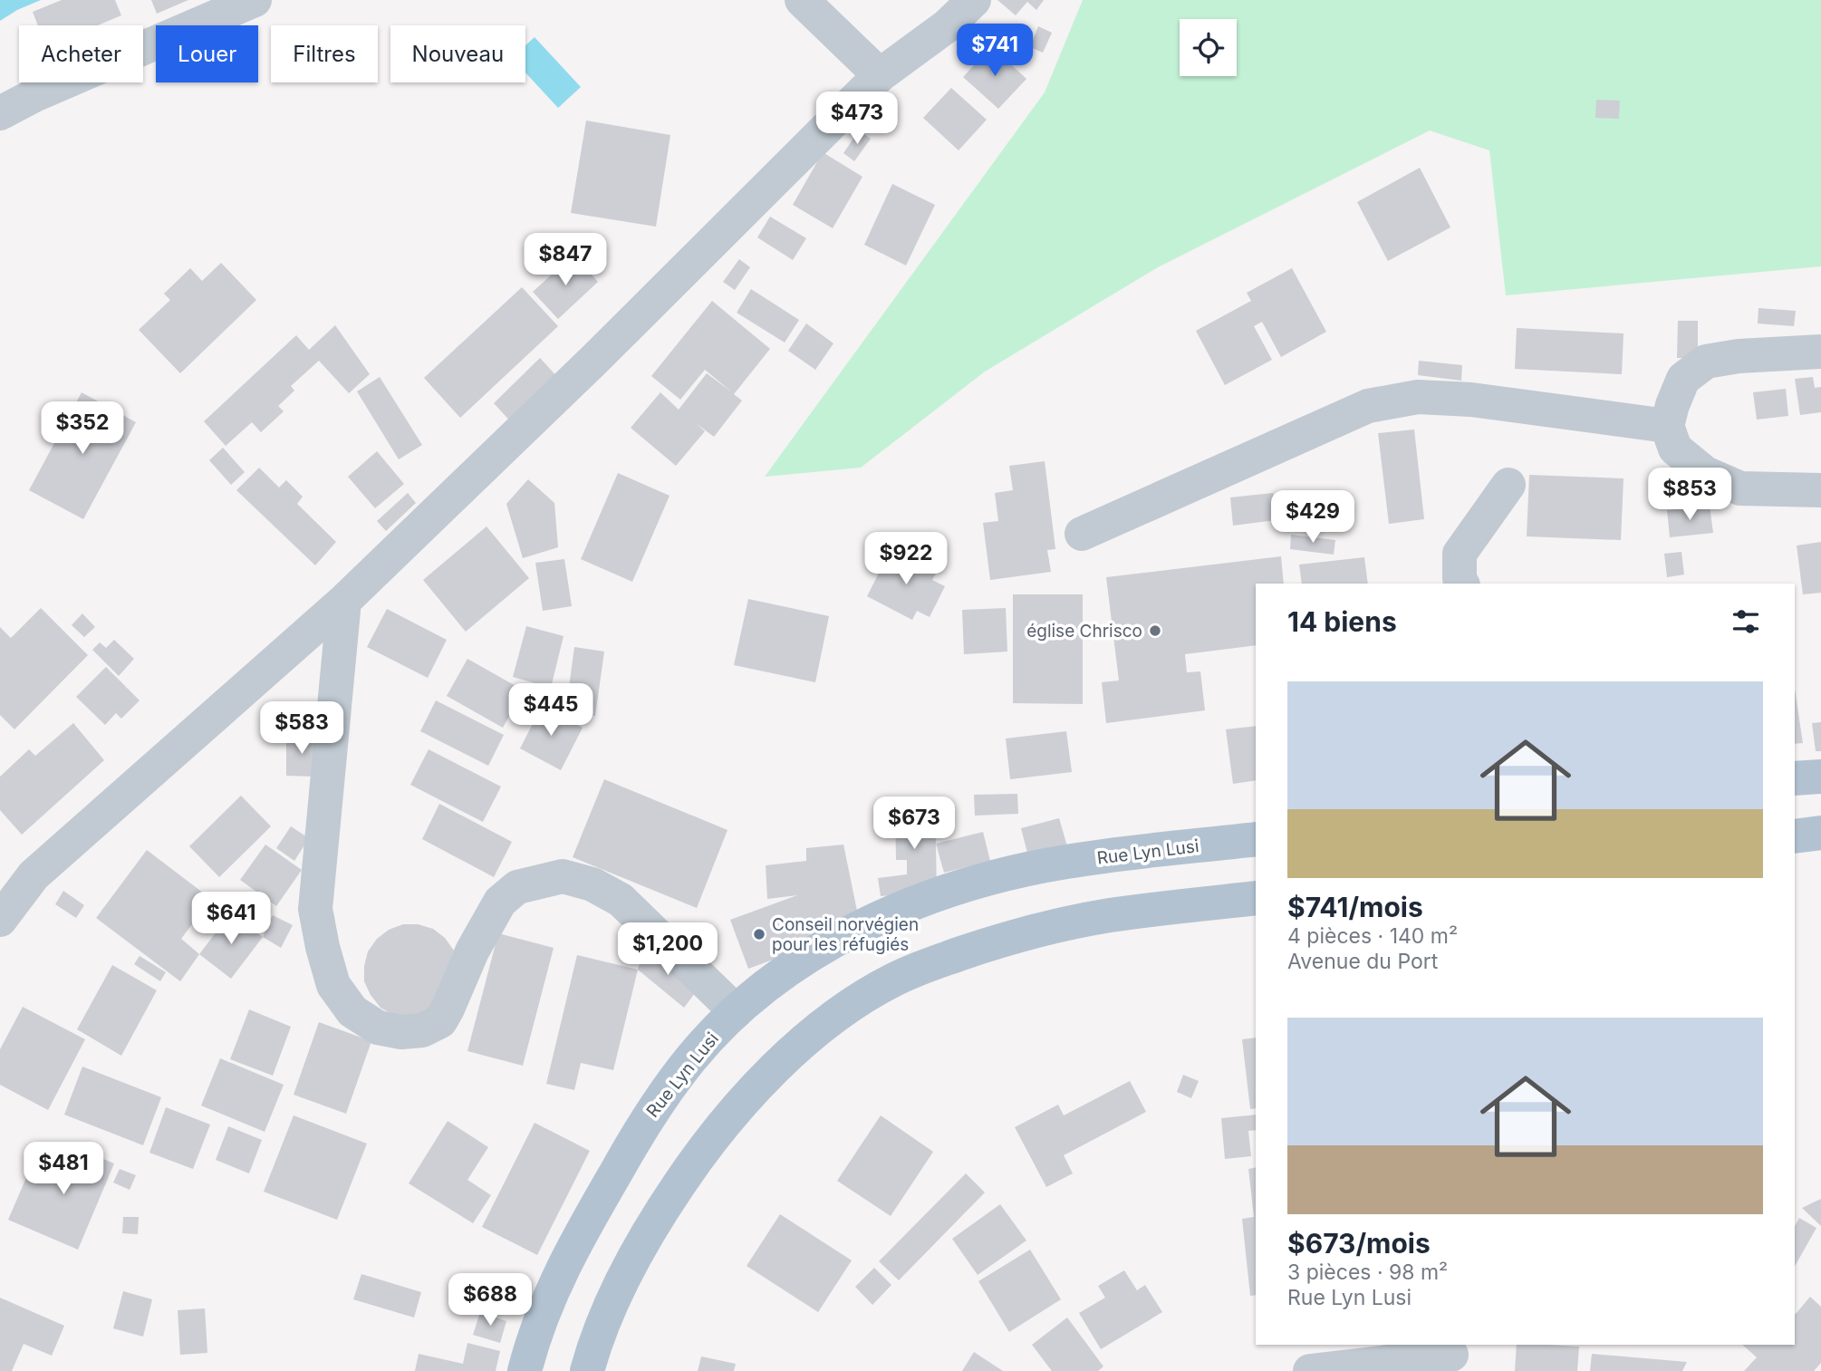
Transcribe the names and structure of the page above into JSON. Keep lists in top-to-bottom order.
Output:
{
  "streets": {
    "main road": ["Rue Lyn Lusi"]
  },
  "places": ["église Chrisco", "Conseil norvégien pour les réfugiés"],
  "page": {
    "price": [
      "$741",
      "$473",
      "$847",
      "$352",
      "$853",
      "$429",
      "$922",
      "$445",
      "$583",
      "$673",
      "$641",
      "$1,200",
      "$481",
      "$688"
    ],
    "chip": [
      "Acheter",
      "Louer",
      "Filtres",
      "Nouveau"
    ],
    "heading": "14 biens",
    "list": [
      {
        "name": "$741/mois",
        "note": "4 pièces · 140 m² · Avenue du Port"
      },
      {
        "name": "$673/mois",
        "note": "3 pièces · 98 m² · Rue Lyn Lusi"
      }
    ]
  }
}
